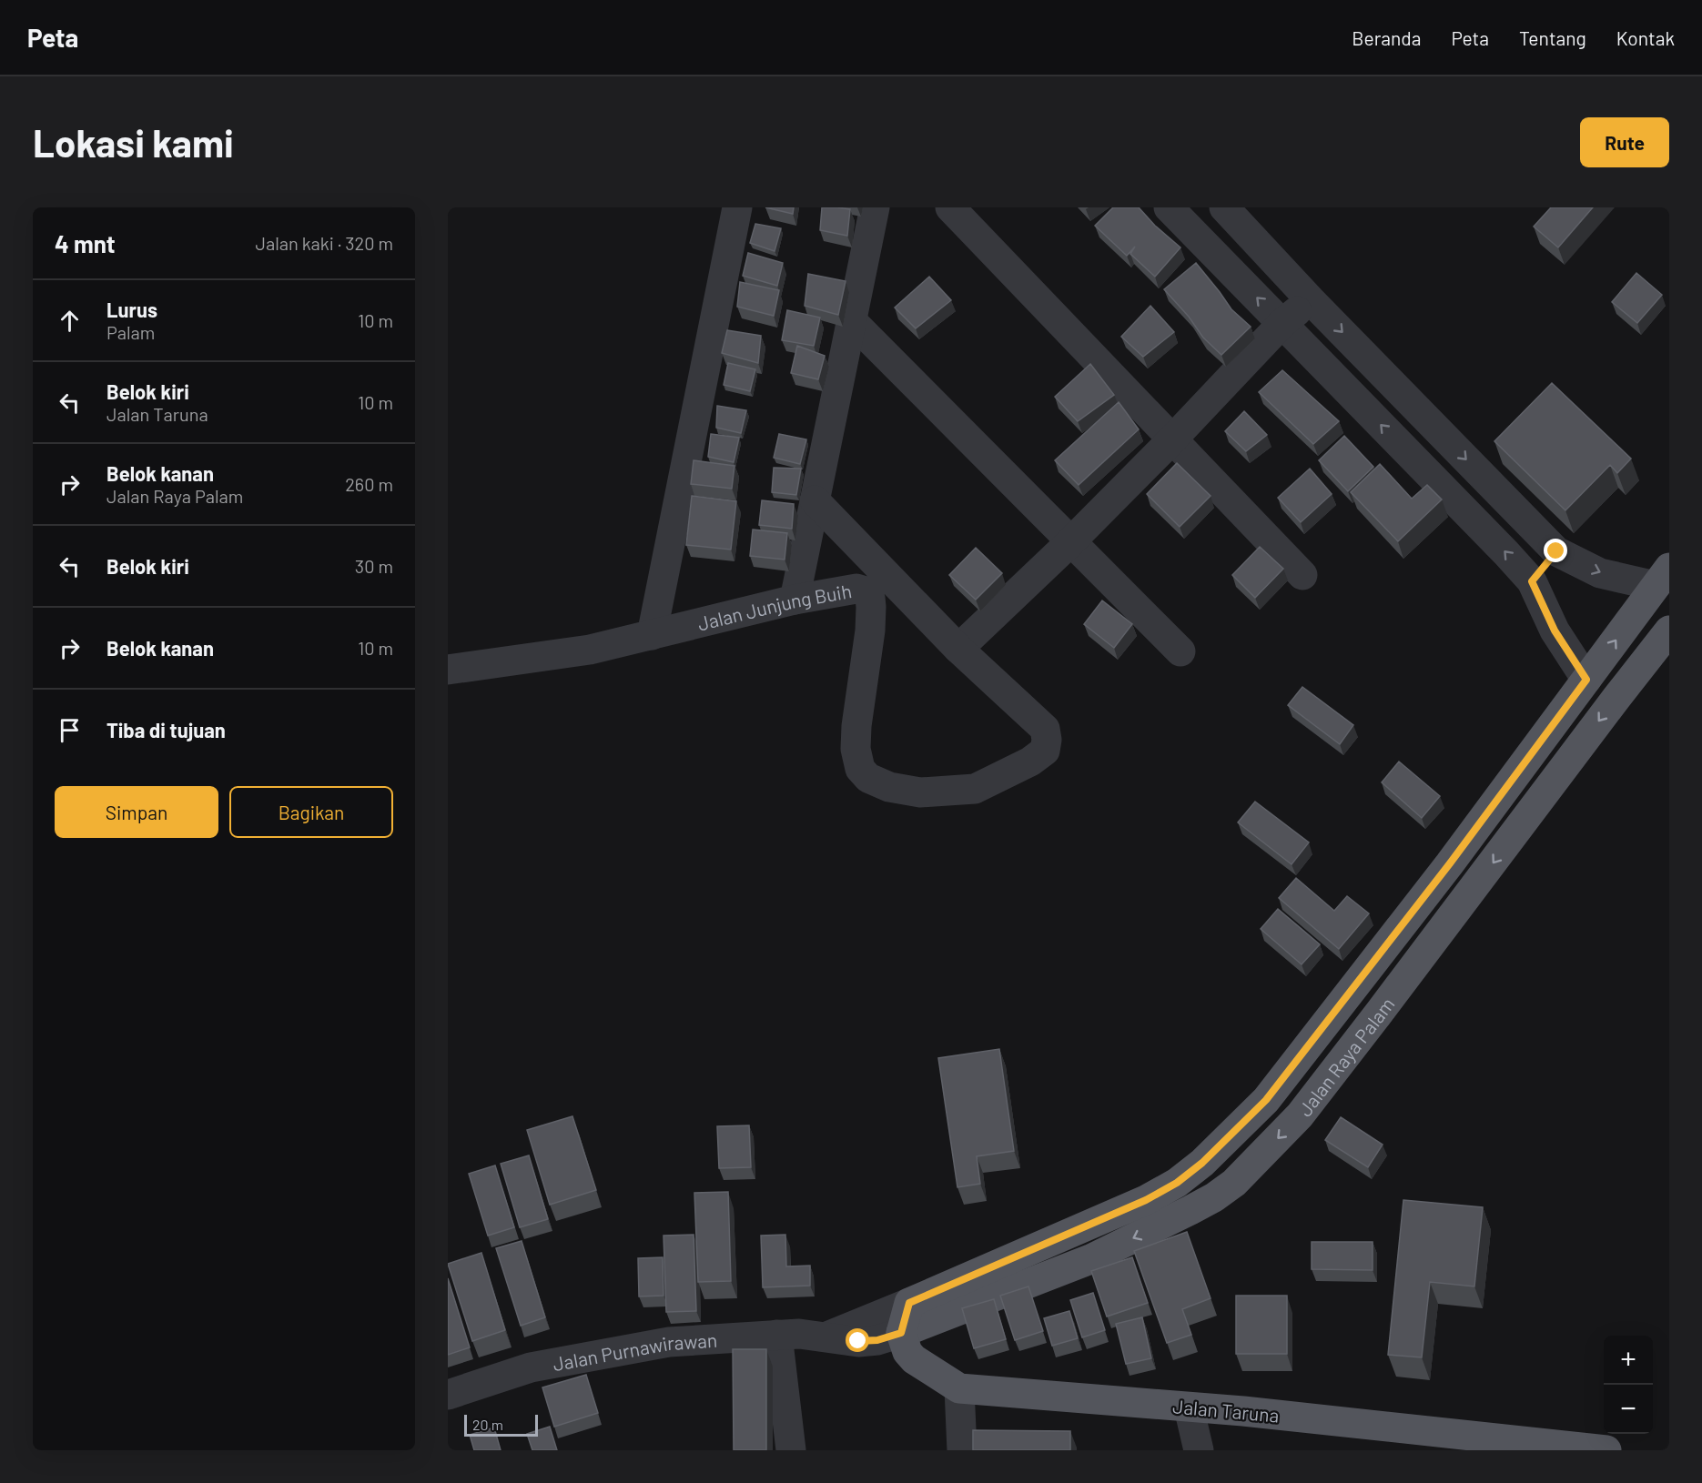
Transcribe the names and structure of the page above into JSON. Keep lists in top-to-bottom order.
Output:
{
  "streets": {
    "main road": ["Jalan Raya Palam", "Jalan Taruna"],
    "street": ["Jalan Junjung Buih", "Jalan Purnawirawan"]
  },
  "crossings": [
    ["Jalan Raya Palam", "Jalan Purnawirawan"],
    ["Jalan Raya Palam", "Jalan Taruna"],
    ["Jalan Purnawirawan", "Jalan Taruna"]
  ],
  "scale_bar": "20 m",
  "page": {
    "header": "Peta",
    "nav": [
      "Beranda",
      "Peta",
      "Tentang",
      "Kontak"
    ],
    "buttons": [
      "Rute",
      ["Simpan", "Bagikan"]
    ],
    "title": "Lokasi kami",
    "heading": ["4 mnt", "Jalan kaki · 320 m"],
    "list": [
      ["Lurus", "Palam", "10 m"],
      ["Belok kiri", "Jalan Taruna", "10 m"],
      ["Belok kanan", "Jalan Raya Palam", "260 m"],
      ["Belok kiri", "30 m"],
      ["Belok kanan", "10 m"],
      "Tiba di tujuan"
    ],
    "map_buttons": ["+", "−"],
    "scale": "20 m"
  }
}
